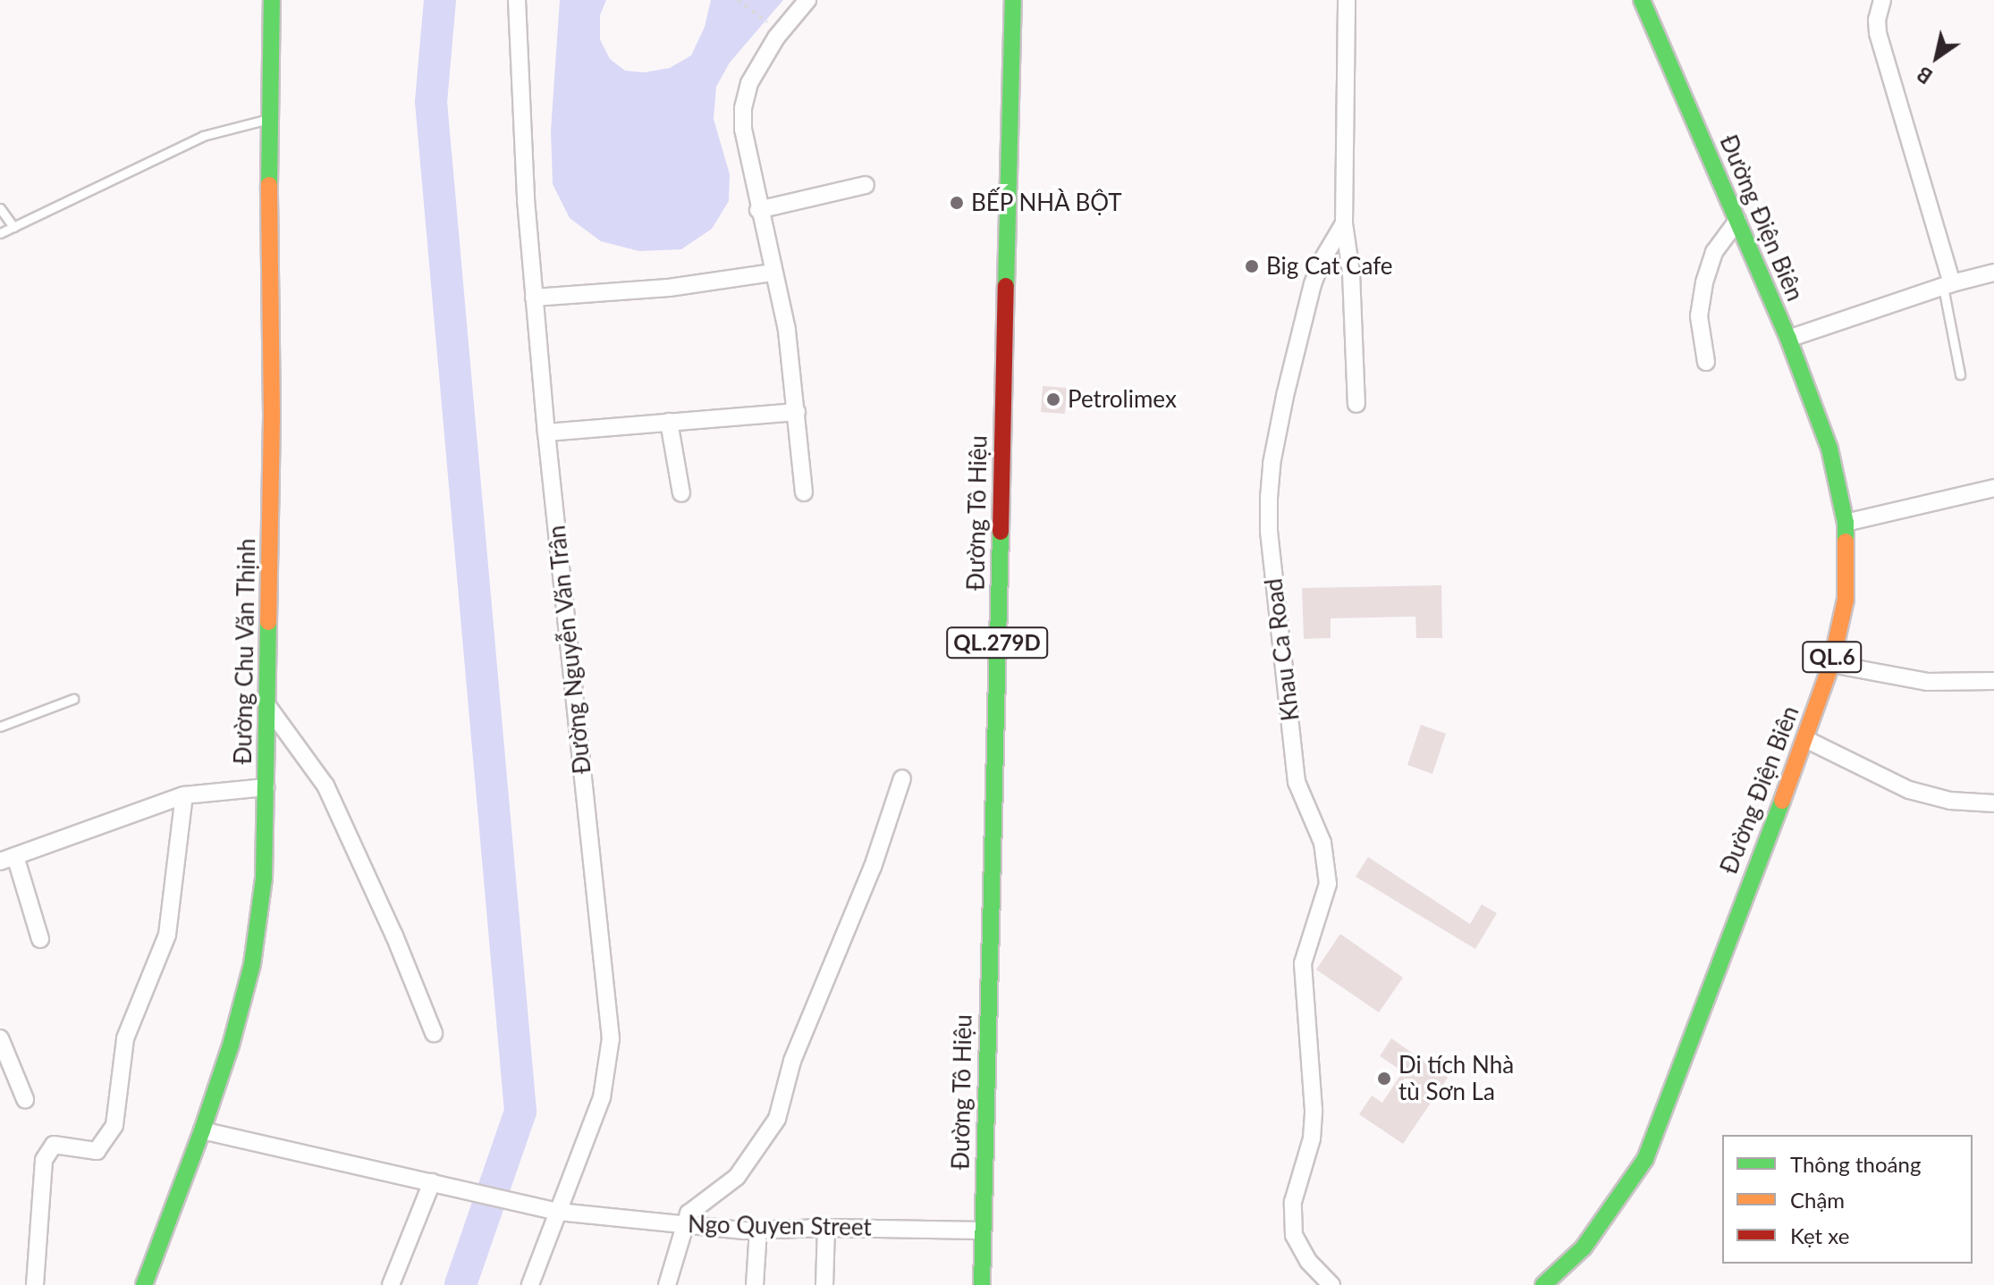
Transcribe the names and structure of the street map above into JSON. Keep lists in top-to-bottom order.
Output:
{
  "streets": {
    "main road": [
      "Đường Điện Biên",
      "Đường Tô Hiệu",
      "QL.279D",
      "Đường Chu Văn Thịnh",
      "QL.6"
    ],
    "street": ["Đường Nguyễn Văn Trân", "Khau Ca Road", "Ngo Quyen Street"]
  },
  "crossings": [
    ["Đường Tô Hiệu", "Ngo Quyen Street"],
    ["Đường Nguyễn Văn Trân", "Ngo Quyen Street"]
  ],
  "places": [
    "BẾP NHÀ BỘT",
    "Big Cat Cafe",
    "Petrolimex",
    "Di tích Nhà tù Sơn La"
  ],
  "legend": ["Thông thoáng", "Chậm", "Kẹt xe"],
  "north": "bottom left"
}
